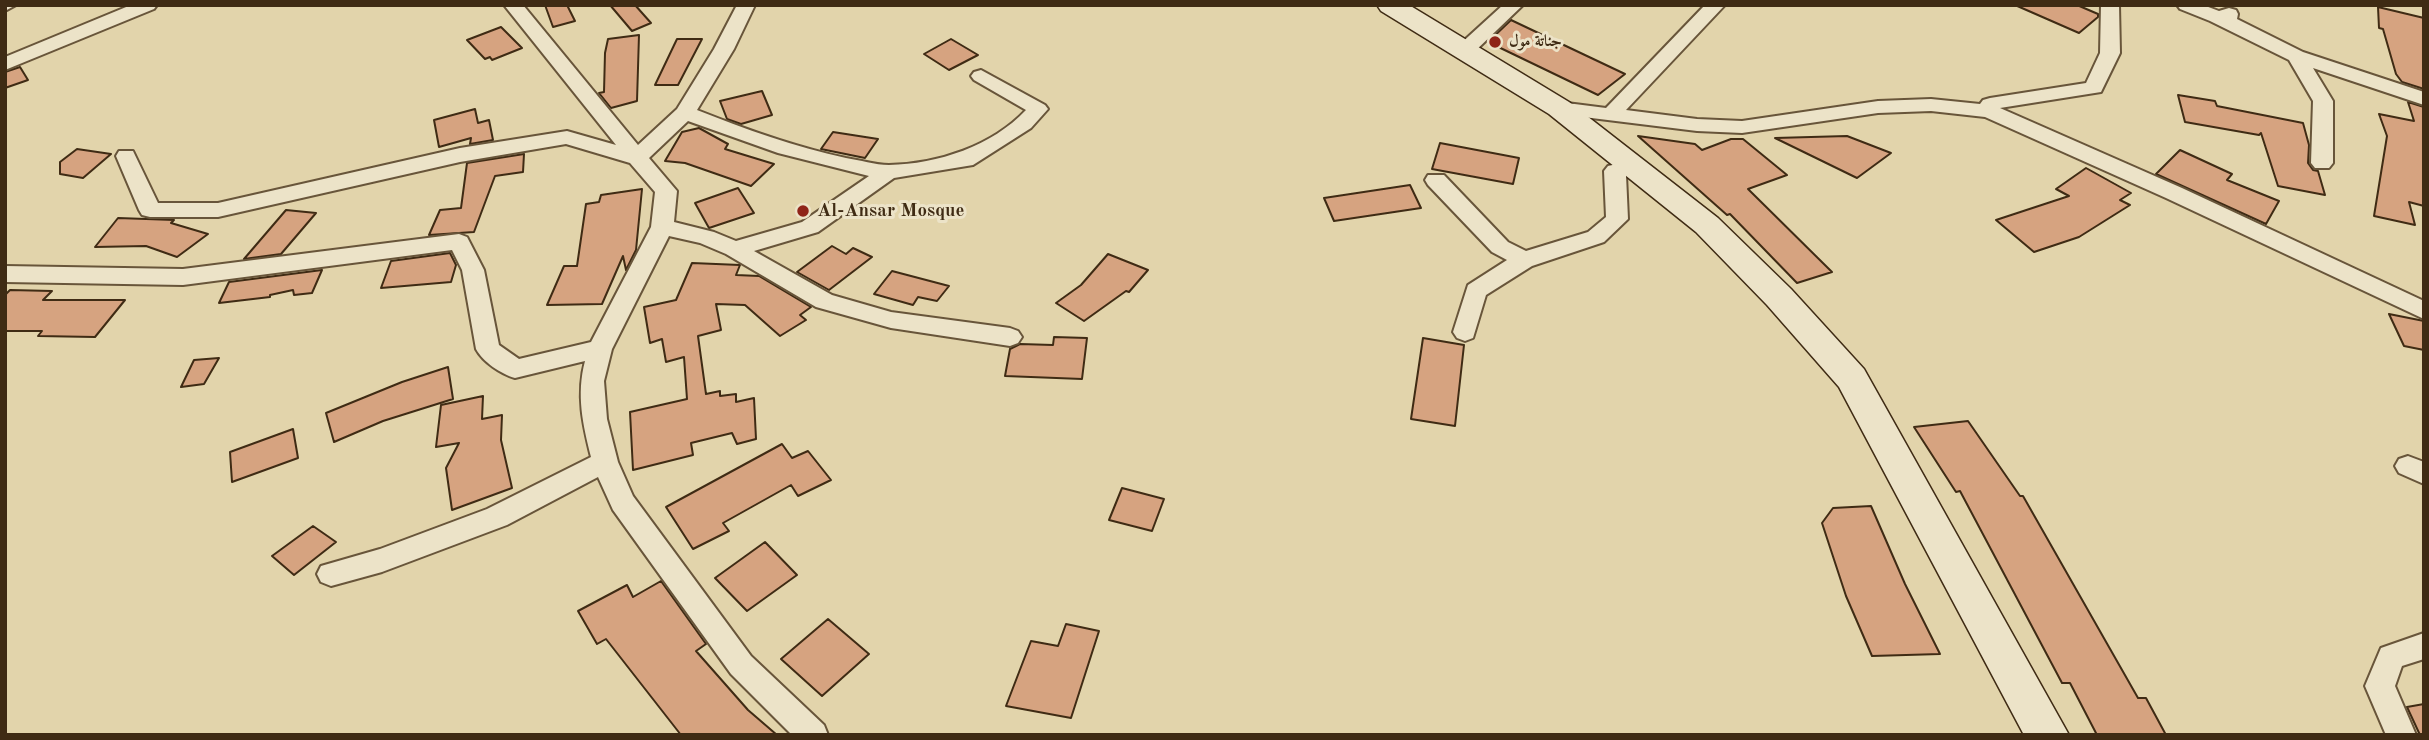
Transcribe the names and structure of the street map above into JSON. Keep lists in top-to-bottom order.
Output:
{
  "places": ["جناتة مول", "Al-Ansar Mosque"]
}
